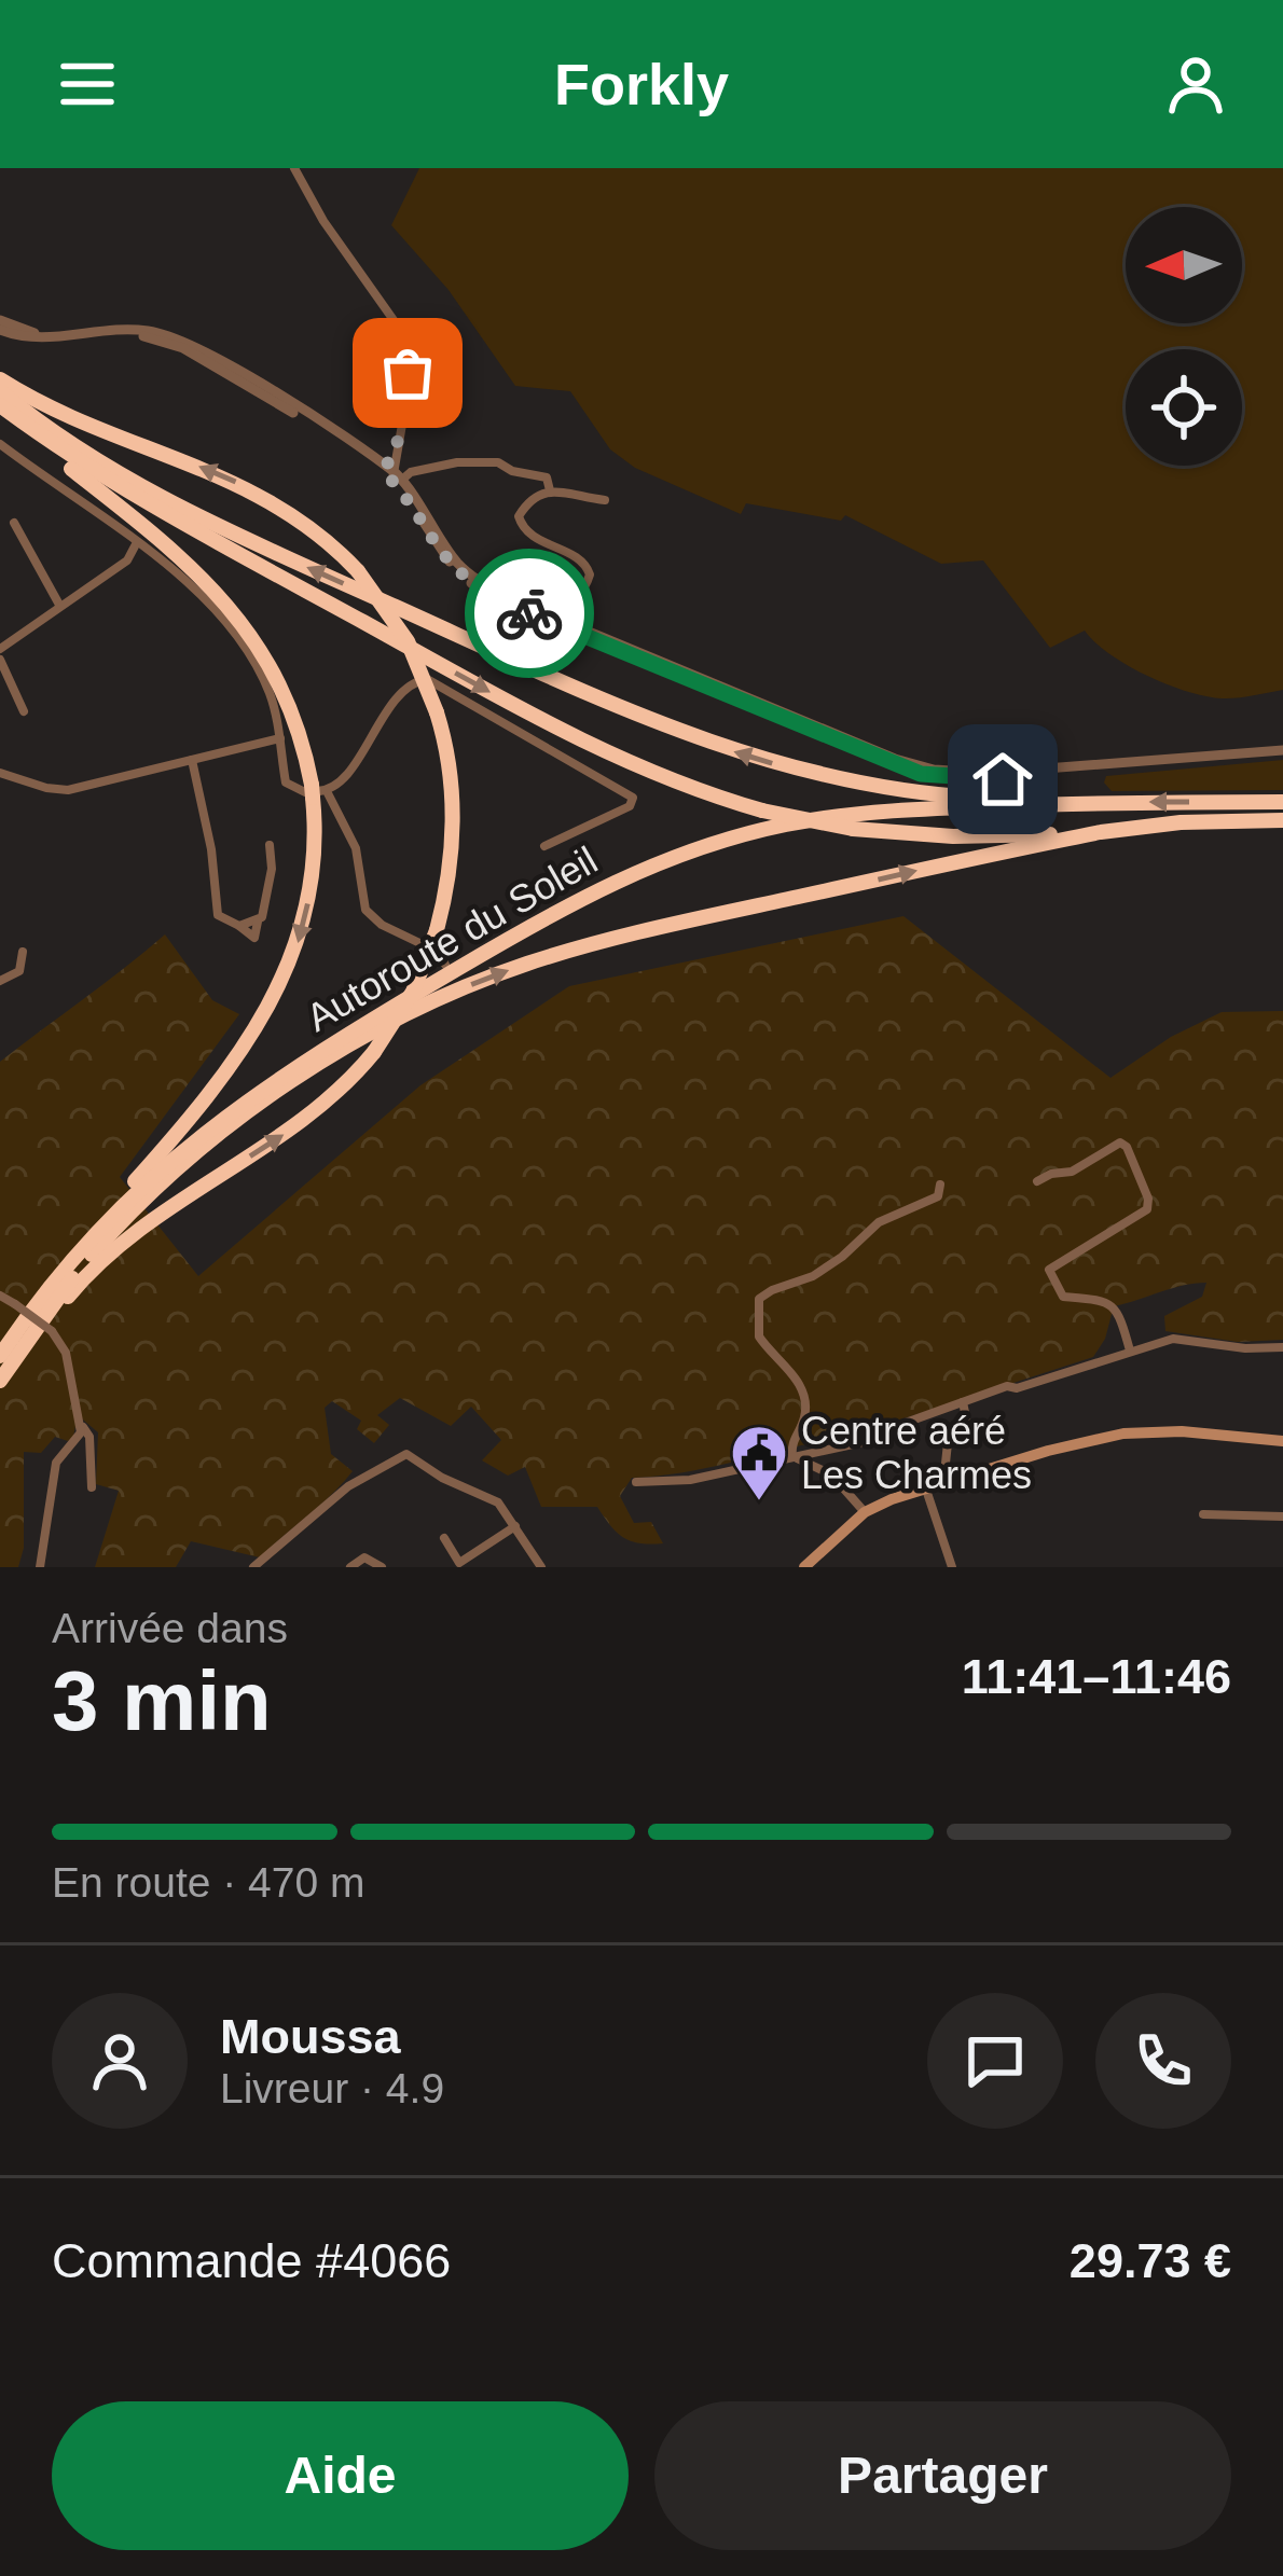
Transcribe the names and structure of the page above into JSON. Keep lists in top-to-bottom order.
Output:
{
  "streets": {
    "highway": ["Autoroute du Soleil"]
  },
  "places": {
    "public building": ["Centre aéré Les Charmes"]
  },
  "north": "left",
  "page": {
    "header": "Forkly",
    "heading": ["3 min", "Arrivée dans", "11:41–11:46"],
    "panel": [
      "Moussa",
      "Livreur · 4.9",
      "Commande #4066",
      "29.73 €"
    ],
    "bar": "En route · 470 m",
    "buttons": ["Aide", "Partager"]
  }
}
